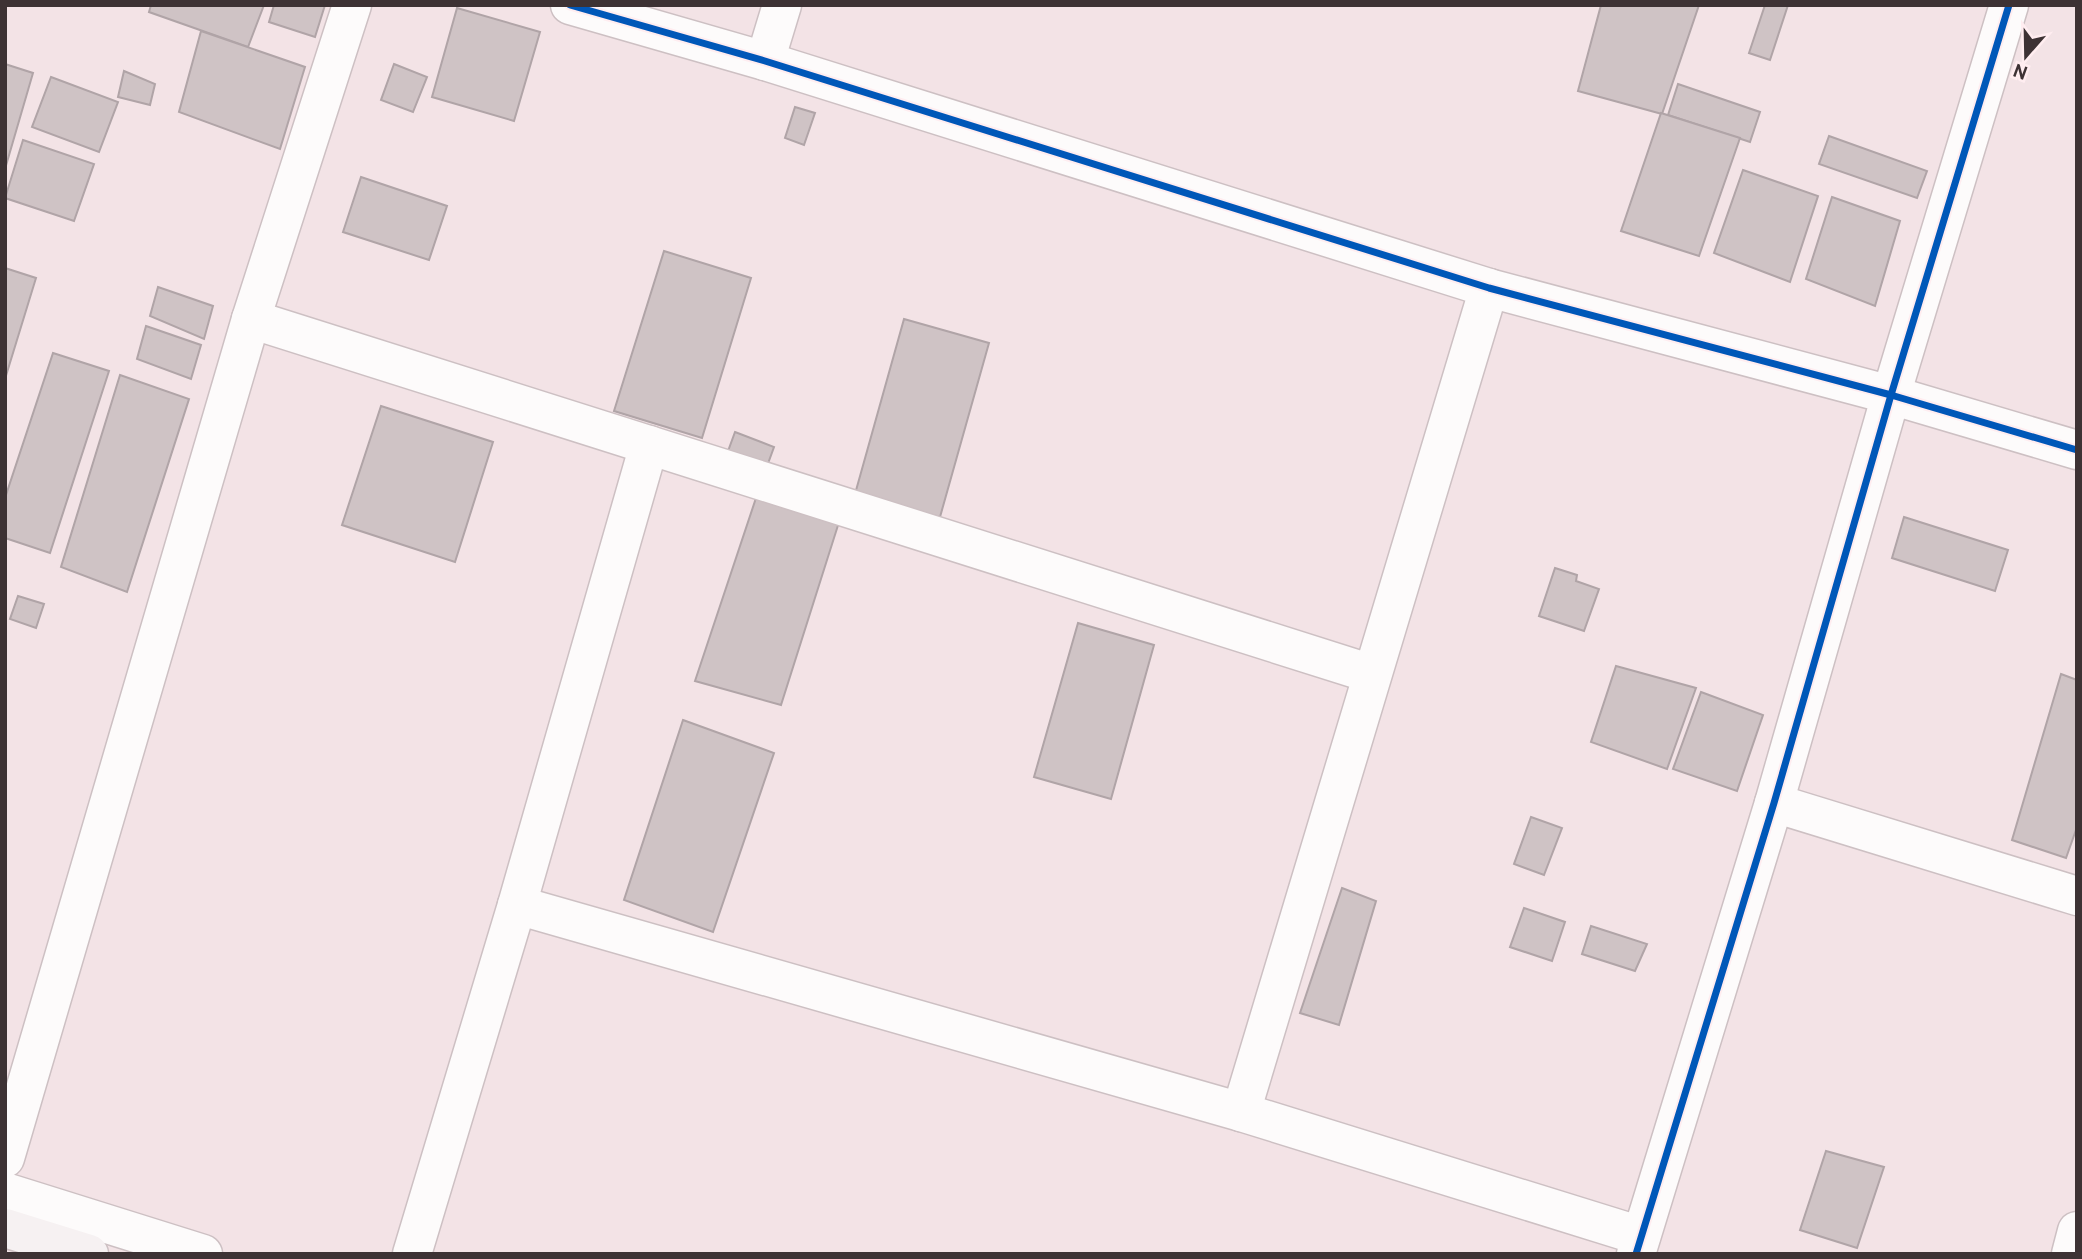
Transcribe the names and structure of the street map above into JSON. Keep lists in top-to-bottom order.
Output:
{
  "north": "bottom"
}
